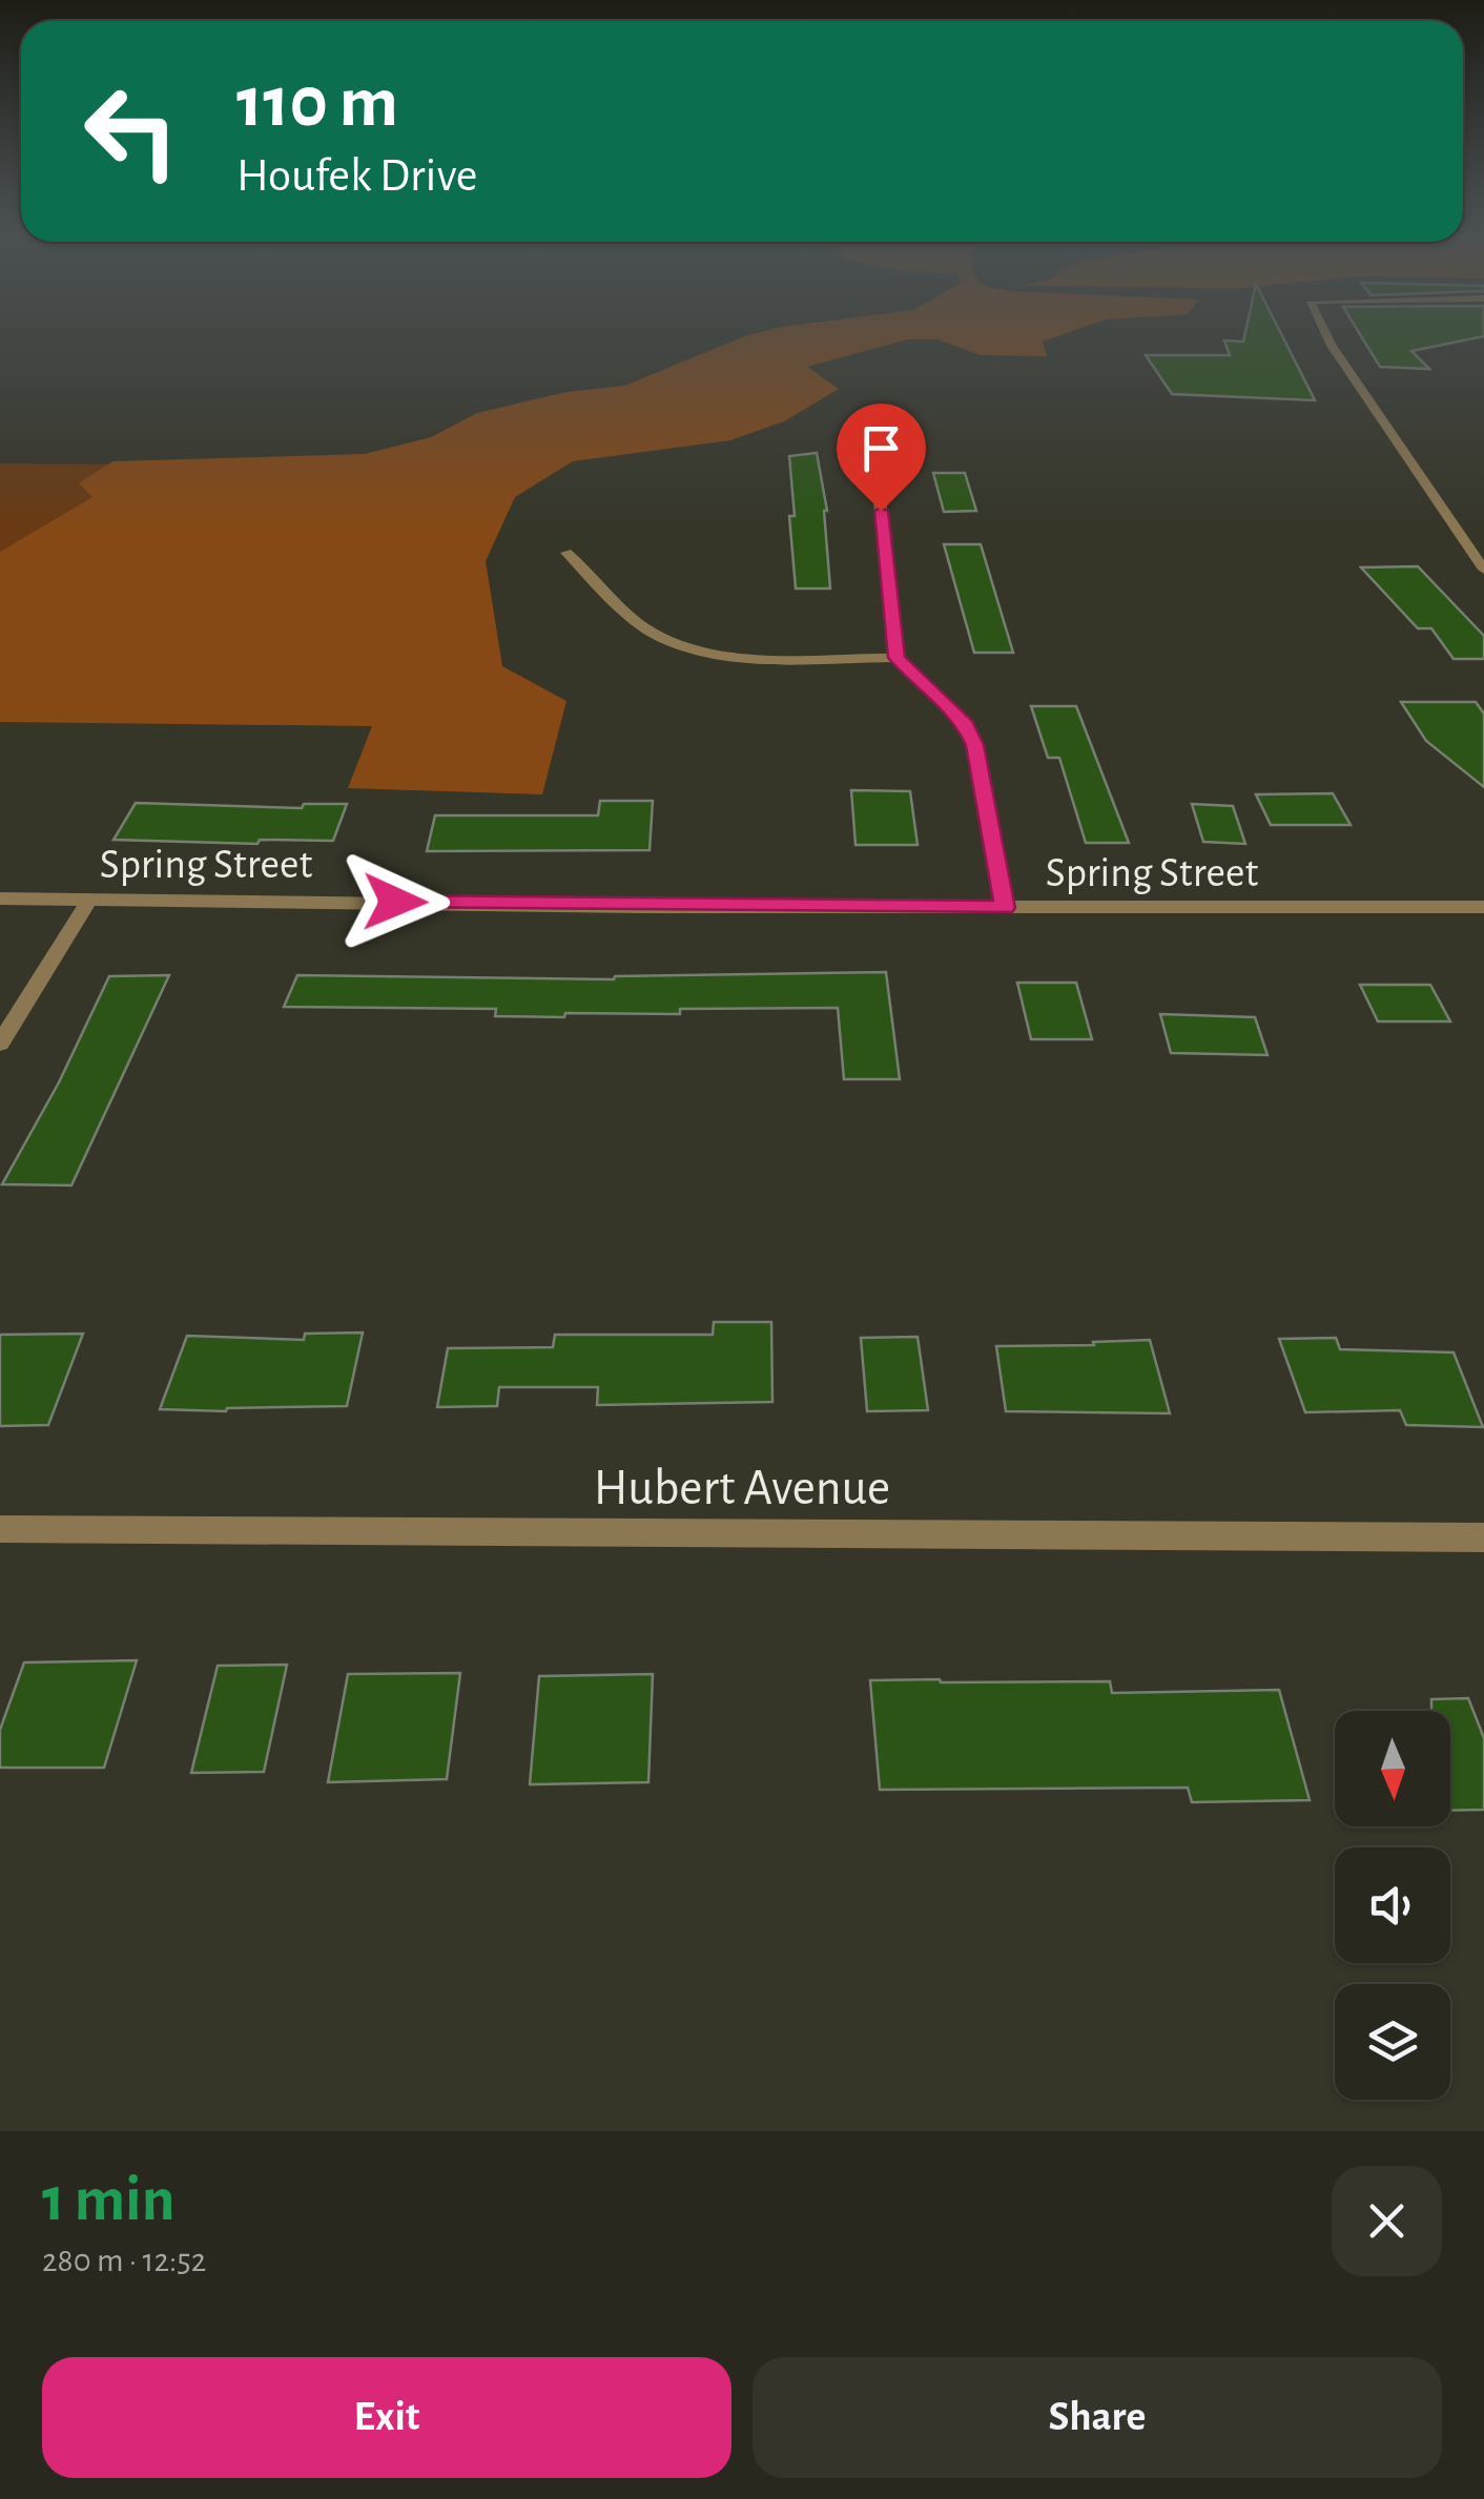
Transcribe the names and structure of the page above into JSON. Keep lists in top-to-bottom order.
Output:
{
  "streets": {
    "street": ["Spring Street", "Hubert Avenue"]
  },
  "north": "bottom",
  "page": {
    "turn": ["110 m", "Houfek Drive"],
    "heading": ["1 min", "280 m · 12:52"],
    "buttons": ["Exit", "Share"]
  }
}
